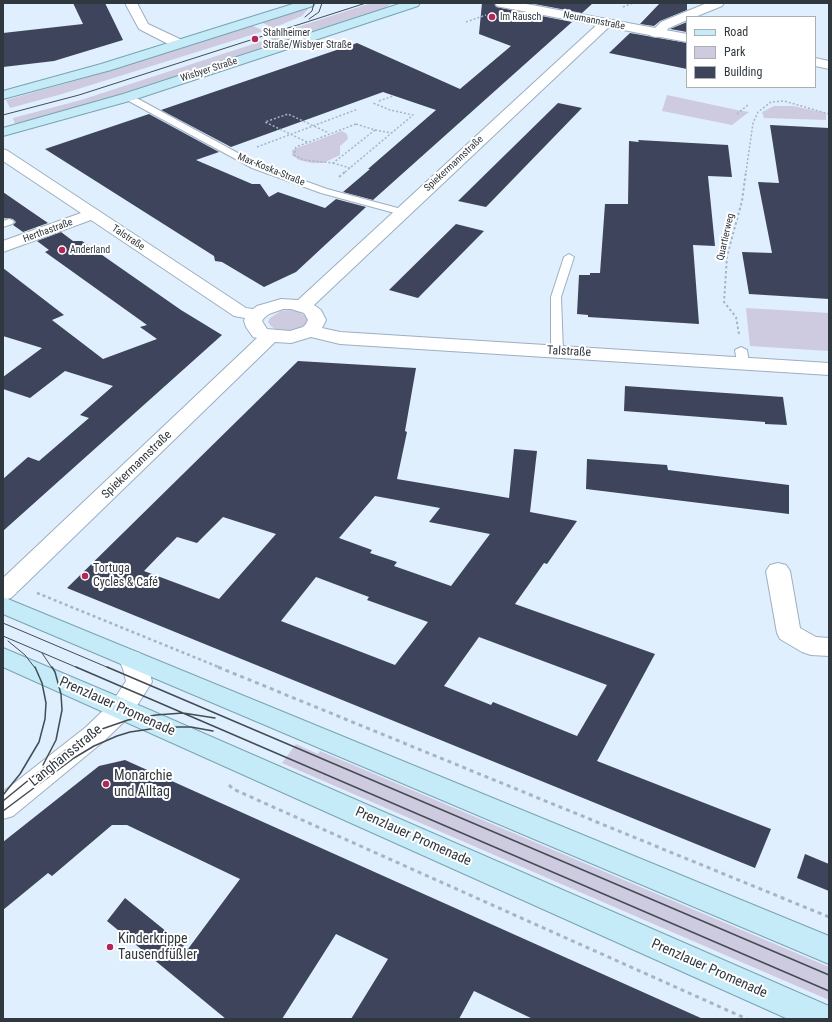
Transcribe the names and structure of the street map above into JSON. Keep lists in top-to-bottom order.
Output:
{
  "streets": {
    "main road": ["Wisbyer Straße", "Prenzlauer Promenade"],
    "street": [
      "Neumannstraße",
      "Spiekermannstraße",
      "Herthastraße",
      "Talstraße",
      "Langhansstraße"
    ],
    "lane": ["Max-Koska-Straße"],
    "path": ["Quartierweg"]
  },
  "crossings": [
    ["Neumannstraße", "Spiekermannstraße"],
    ["Wisbyer Straße", "Max-Koska-Straße"],
    ["Spiekermannstraße", "Max-Koska-Straße"],
    ["Herthastraße", "Talstraße"],
    ["Quartierweg", "Talstraße"],
    ["Prenzlauer Promenade", "Langhansstraße"]
  ],
  "places": [
    "Im Rausch",
    "Stahlheimer Straße/Wisbyer Straße",
    "Anderland",
    "Tortuga Cycles & Café",
    "Monarchie und Alltag",
    "Kinderkrippe Tausendfüßler"
  ],
  "legend": ["Road", "Park", "Building"]
}
